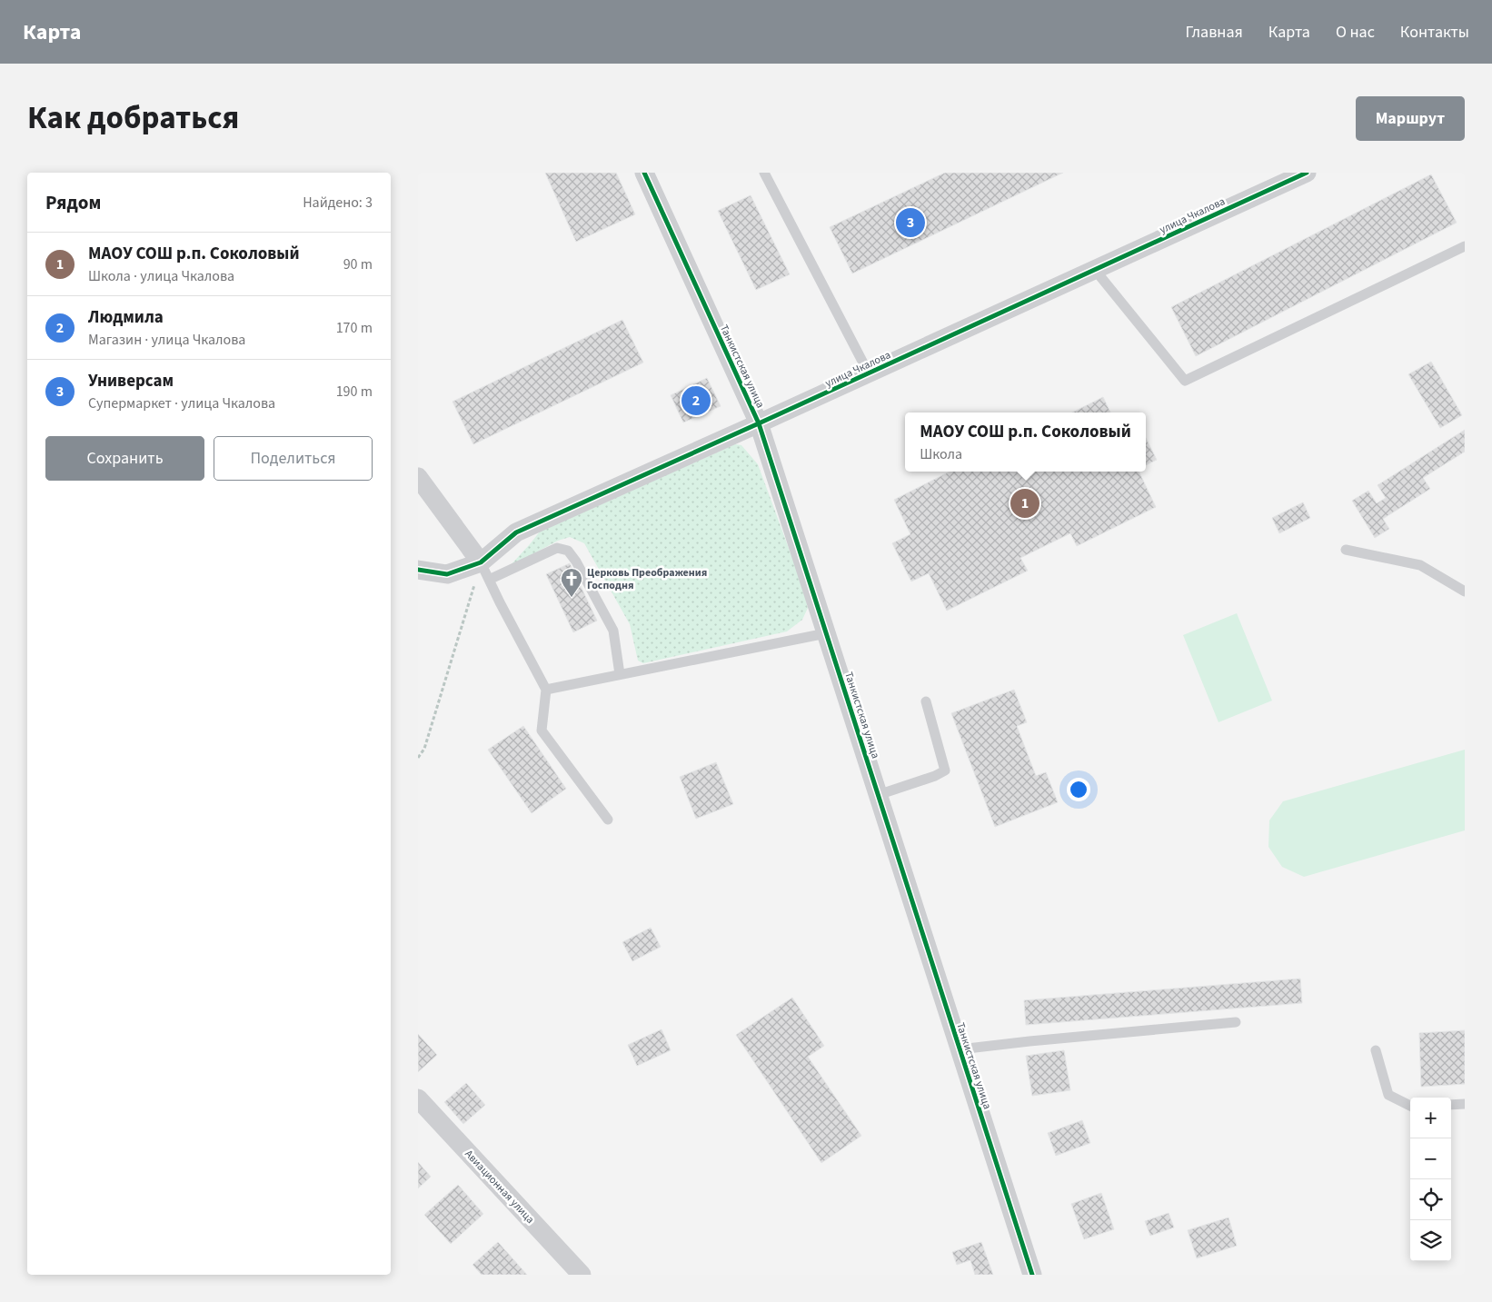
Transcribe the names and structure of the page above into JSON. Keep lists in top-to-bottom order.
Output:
{
  "streets": {
    "street": ["улица Чкалова", "Танкистская улица", "Авиационная улица"]
  },
  "crossings": [
    ["улица Чкалова", "Танкистская улица"]
  ],
  "places": {
    "church": ["Церковь Преображения Господня"]
  },
  "page": {
    "header": "Карта",
    "nav": [
      "Главная",
      "Карта",
      "О нас",
      "Контакты"
    ],
    "title": "Как добраться",
    "buttons": [
      "Маршрут",
      ["Сохранить", "Поделиться"]
    ],
    "heading": ["Рядом", "Найдено: 3"],
    "pins": ["3", "2", "1"],
    "list": [
      {
        "mark": "1",
        "name": "МАОУ СОШ р.п. Соколовый",
        "note": "Школа · улица Чкалова",
        "value": "90 m"
      },
      {
        "mark": "2",
        "name": "Людмила",
        "note": "Магазин · улица Чкалова",
        "value": "170 m"
      },
      {
        "mark": "3",
        "name": "Универсам",
        "note": "Супермаркет · улица Чкалова",
        "value": "190 m"
      }
    ],
    "popup": ["МАОУ СОШ р.п. Соколовый", "Школа"],
    "map_buttons": ["+", "−"]
  }
}
